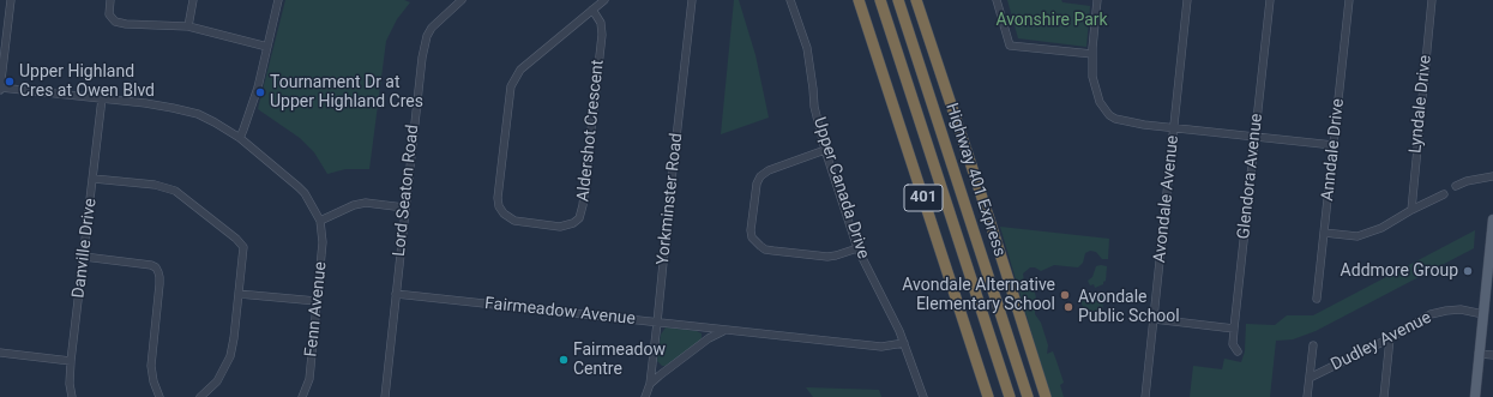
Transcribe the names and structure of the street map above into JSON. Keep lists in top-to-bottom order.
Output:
{
  "streets": {
    "highway": ["Highway 401 Express", "401"],
    "street": [
      "Lyndale Drive",
      "Aldershot Crescent",
      "Anndale Drive",
      "Glendora Avenue",
      "Upper Canada Drive",
      "Lord Seaton Road",
      "Yorkminster Road",
      "Avondale Avenue",
      "Danville Drive",
      "Fenn Avenue",
      "Fairmeadow Avenue",
      "Dudley Avenue"
    ]
  },
  "crossings": [
    ["Upper Canada Drive", "Fairmeadow Avenue"],
    ["Lord Seaton Road", "Fairmeadow Avenue"],
    ["Yorkminster Road", "Fairmeadow Avenue"]
  ],
  "parks": ["Avonshire Park"],
  "places": [
    "Upper Highland Cres at Owen Blvd",
    "Tournament Dr at Upper Highland Cres",
    "Addmore Group",
    "Avondale Alternative Elementary School",
    "Avondale Public School",
    "Fairmeadow Centre"
  ]
}
